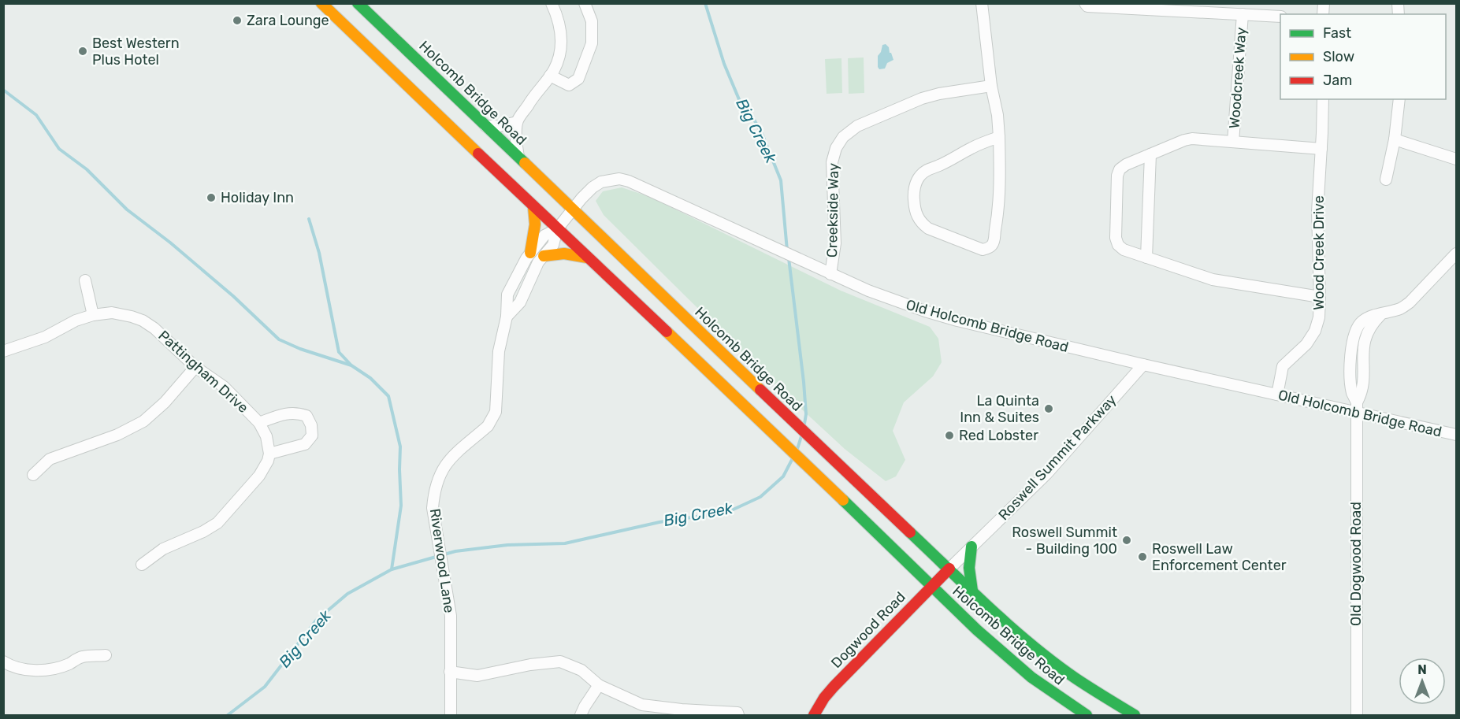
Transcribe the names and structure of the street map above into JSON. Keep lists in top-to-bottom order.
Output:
{
  "streets": {
    "main road": ["Holcomb Bridge Road", "Dogwood Road"],
    "street": [
      "Woodcreek Way",
      "Creekside Way",
      "Wood Creek Drive",
      "Old Holcomb Bridge Road",
      "Pattingham Drive",
      "Roswell Summit Parkway",
      "Riverwood Lane",
      "Old Dogwood Road"
    ]
  },
  "crossings": [
    ["Holcomb Bridge Road", "Old Holcomb Bridge Road"],
    ["Holcomb Bridge Road", "Roswell Summit Parkway"],
    ["Holcomb Bridge Road", "Riverwood Lane"],
    ["Holcomb Bridge Road", "Dogwood Road"],
    ["Creekside Way", "Old Holcomb Bridge Road"],
    ["Wood Creek Drive", "Old Holcomb Bridge Road"],
    ["Old Holcomb Bridge Road", "Roswell Summit Parkway"],
    ["Old Holcomb Bridge Road", "Riverwood Lane"],
    ["Old Holcomb Bridge Road", "Old Dogwood Road"],
    ["Roswell Summit Parkway", "Dogwood Road"]
  ],
  "water": ["Big Creek"],
  "places": [
    "Zara Lounge",
    "Best Western Plus Hotel",
    "Holiday Inn",
    "La Quinta Inn & Suites",
    "Red Lobster",
    "Roswell Summit - Building 100",
    "Roswell Law Enforcement Center"
  ],
  "legend": ["Fast", "Slow", "Jam"],
  "north": "top"
}
